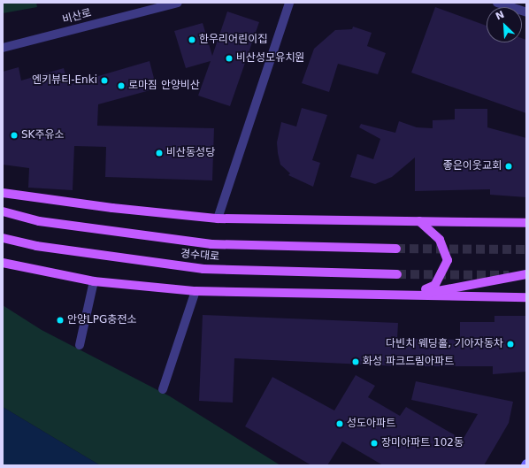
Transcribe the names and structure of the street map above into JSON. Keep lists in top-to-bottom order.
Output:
{
  "streets": {
    "main road": ["경수대로"],
    "street": ["비산로"]
  },
  "places": [
    "한우리어린이집",
    "비산성모유치원",
    "엔키뷰티-Enki",
    "로마짐 안양비산",
    "SK주유소",
    "비산동성당",
    "좋은이웃교회",
    "안양LPG충전소",
    "다빈치 웨딩홀, 기아자동차",
    "화성 파크드림아파트",
    "성도아파트",
    "장미아파트 102동"
  ],
  "north": "top left"
}
